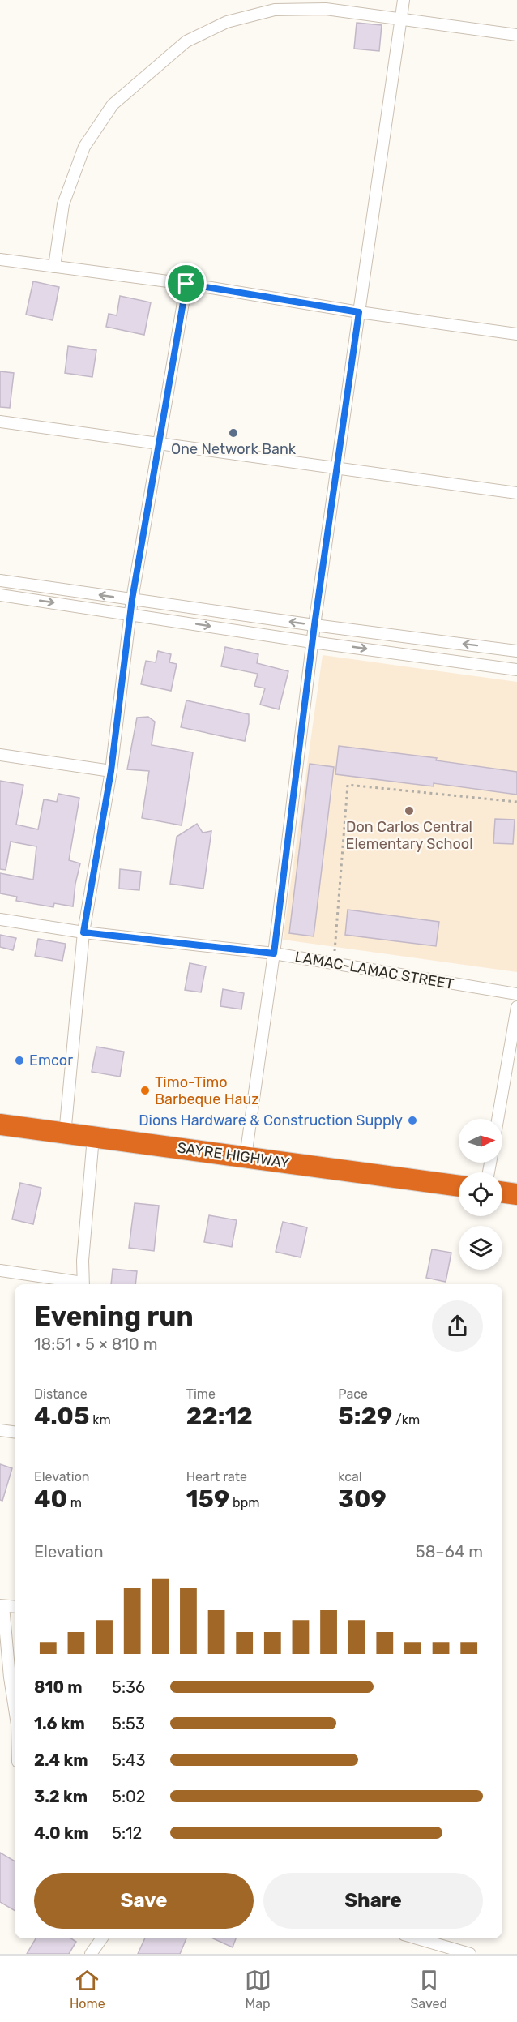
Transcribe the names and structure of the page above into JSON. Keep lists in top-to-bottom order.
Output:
{
  "streets": {
    "highway": ["SAYRE HIGHWAY"],
    "street": ["LAMAC-LAMAC STREET"]
  },
  "places": [
    "One Network Bank",
    "Don Carlos Central Elementary School",
    "Emcor",
    "Timo-Timo Barbeque Hauz",
    "Dions Hardware & Construction Supply"
  ],
  "north": "right",
  "page": {
    "heading": ["Evening run", "18:51 · 5 × 810 m"],
    "stats": [
      ["Distance", "4.05 km"],
      ["Time", "22:12"],
      ["Pace", "5:29 /km"],
      ["Elevation", "40 m"],
      ["Heart rate", "159 bpm"],
      ["kcal", "309"]
    ],
    "chart": ["Elevation", "58–64 m"],
    "list": [
      {
        "name": "810 m",
        "note": "5:36"
      },
      {
        "name": "1.6 km",
        "note": "5:53"
      },
      {
        "name": "2.4 km",
        "note": "5:43"
      },
      {
        "name": "3.2 km",
        "note": "5:02"
      },
      {
        "name": "4.0 km",
        "note": "5:12"
      }
    ],
    "buttons": ["Save", "Share"],
    "tabs": ["Home", "Map", "Saved"]
  }
}
